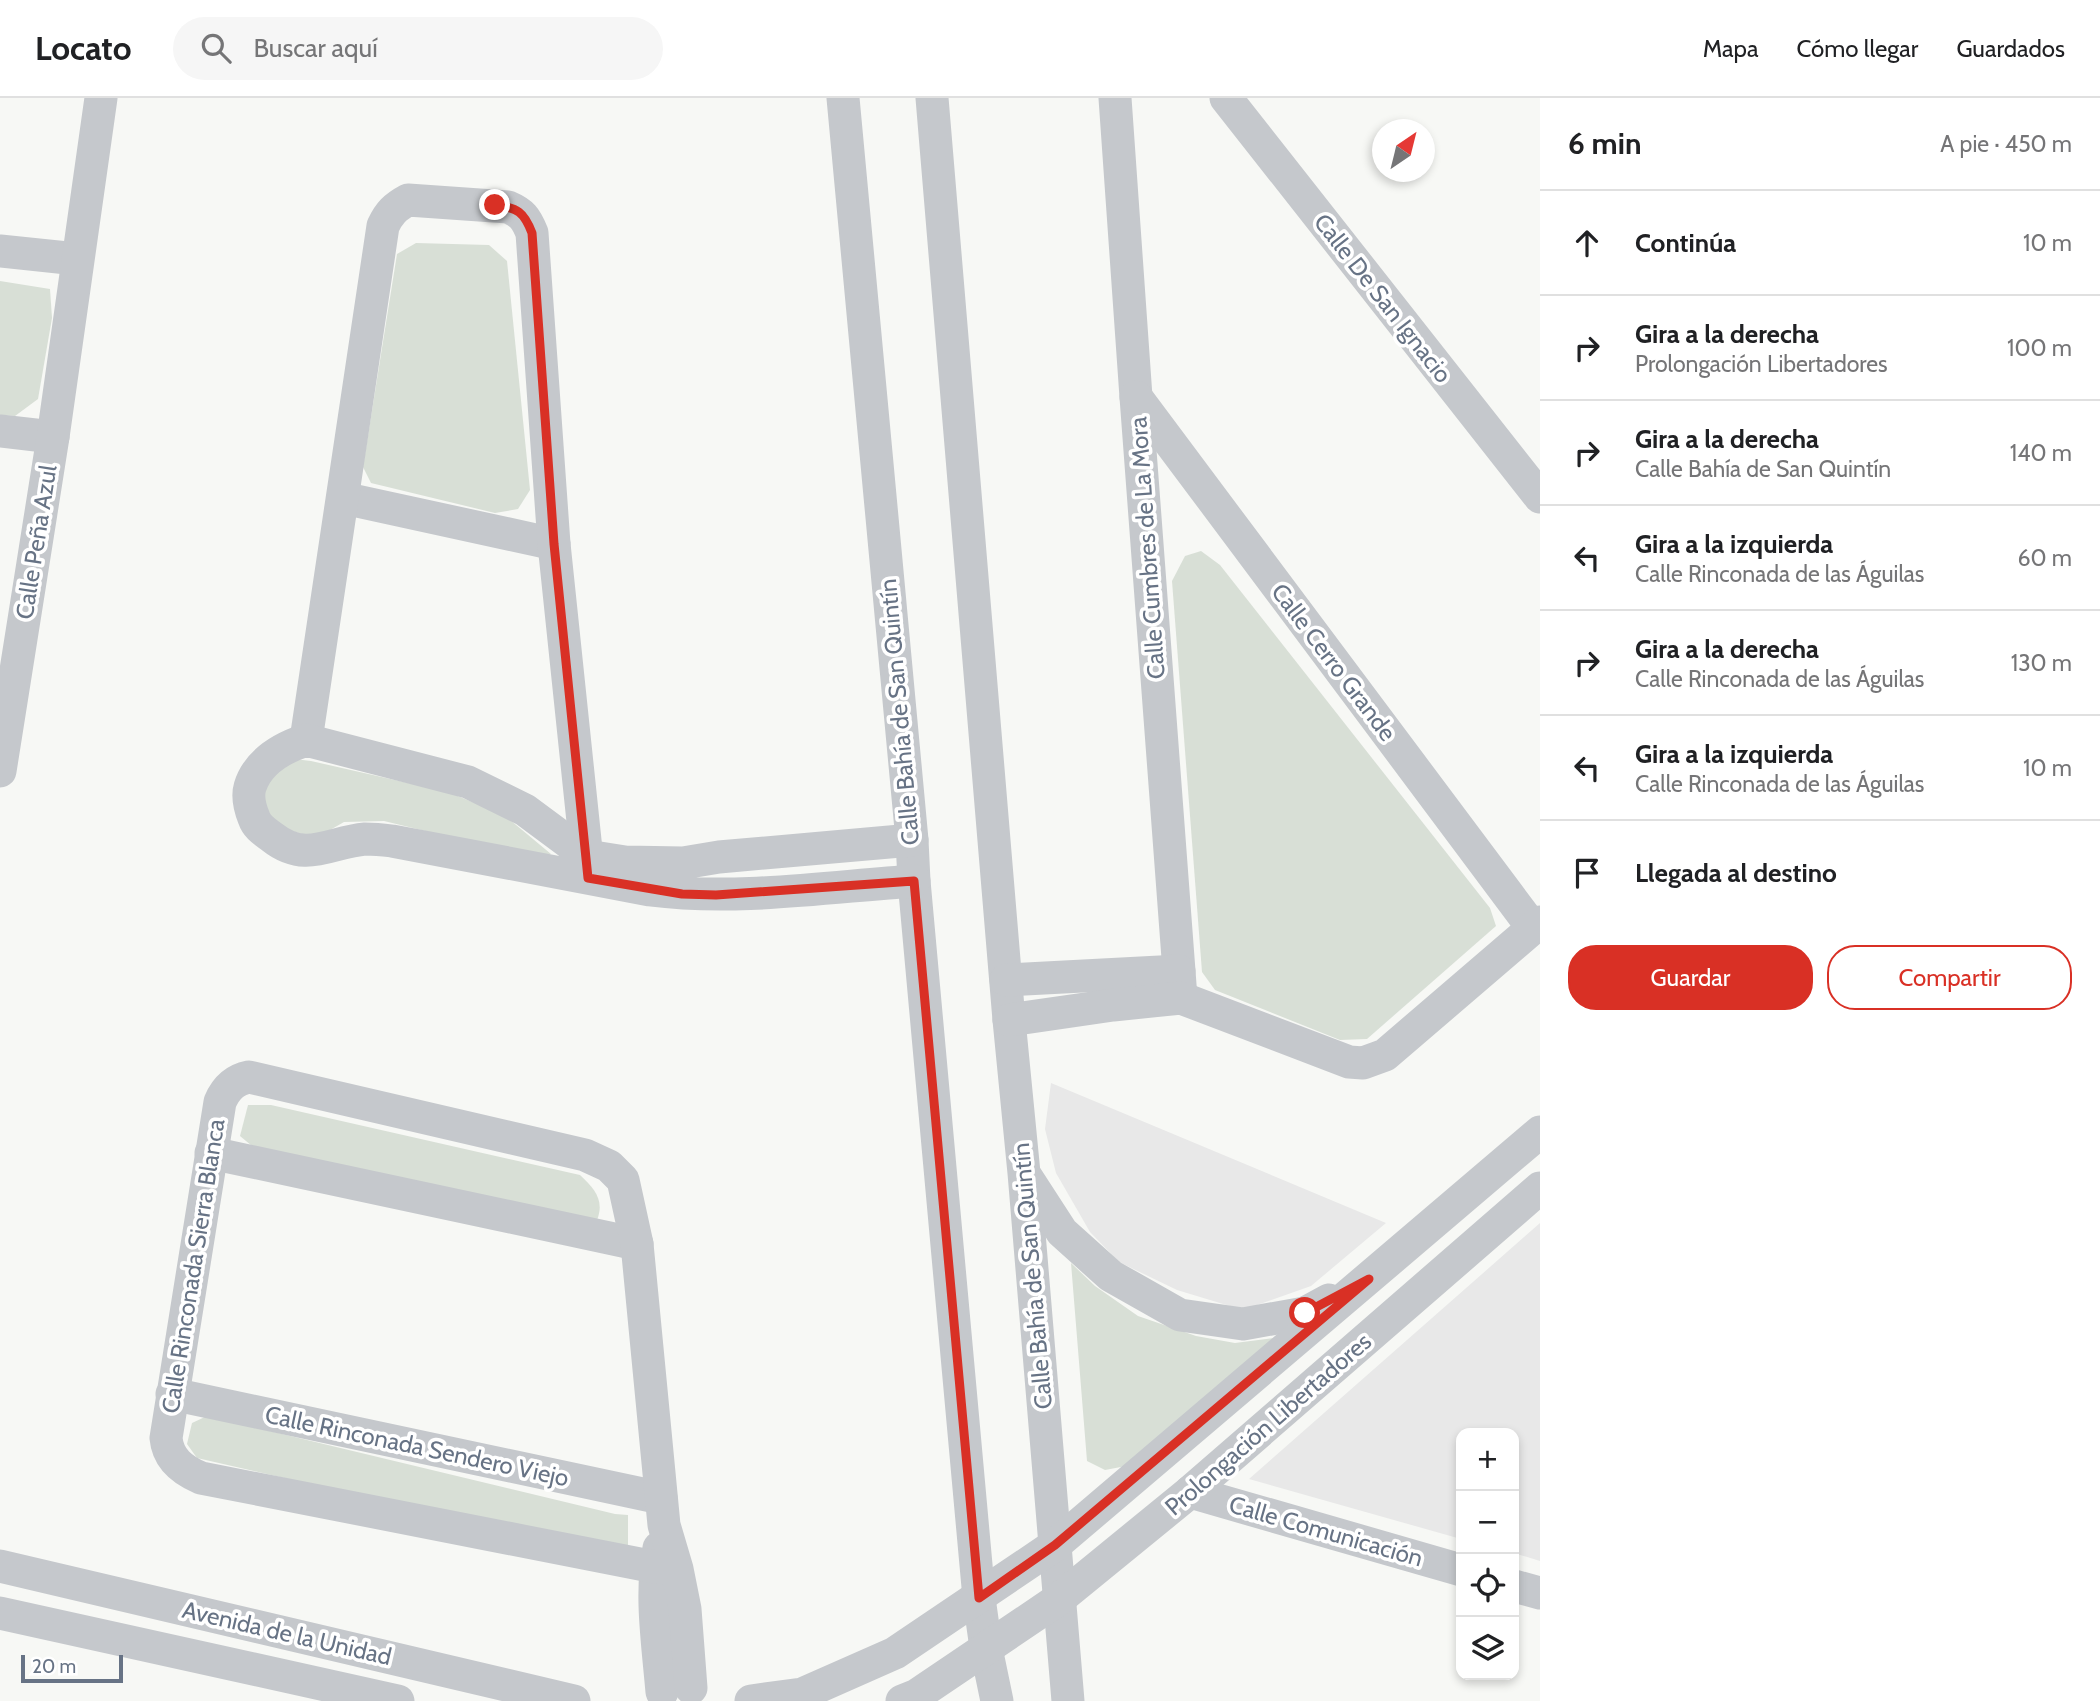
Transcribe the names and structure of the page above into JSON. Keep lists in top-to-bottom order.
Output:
{
  "streets": {
    "street": [
      "Calle De San Ignacio",
      "Calle Peña Azul",
      "Calle Cumbres de La Mora",
      "Calle Cerro Grande",
      "Calle Bahía de San Quintín",
      "Calle Rinconada Sierra Blanca",
      "Prolongación Libertadores",
      "Calle Rinconada Sendero Viejo",
      "Calle Comunicación",
      "Avenida de la Unidad"
    ]
  },
  "crossings": [
    ["Calle Cumbres de La Mora", "Calle Cerro Grande"],
    ["Calle Bahía de San Quintín", "Prolongación Libertadores"],
    ["Calle Rinconada Sierra Blanca", "Calle Rinconada Sendero Viejo"],
    ["Prolongación Libertadores", "Calle Comunicación"]
  ],
  "scale_bar": "20 m",
  "north": "top right",
  "page": {
    "header": "Locato",
    "search": "Buscar aquí",
    "nav": ["Mapa", "Cómo llegar", "Guardados"],
    "heading": ["6 min", "A pie · 450 m"],
    "list": [
      ["Continúa", "10 m"],
      ["Gira a la derecha", "Prolongación Libertadores", "100 m"],
      ["Gira a la derecha", "Calle Bahía de San Quintín", "140 m"],
      ["Gira a la izquierda", "Calle Rinconada de las Águilas", "60 m"],
      ["Gira a la derecha", "Calle Rinconada de las Águilas", "130 m"],
      ["Gira a la izquierda", "Calle Rinconada de las Águilas", "10 m"],
      "Llegada al destino"
    ],
    "buttons": ["Guardar", "Compartir"],
    "map_buttons": ["+", "−"],
    "scale": "20 m"
  }
}
